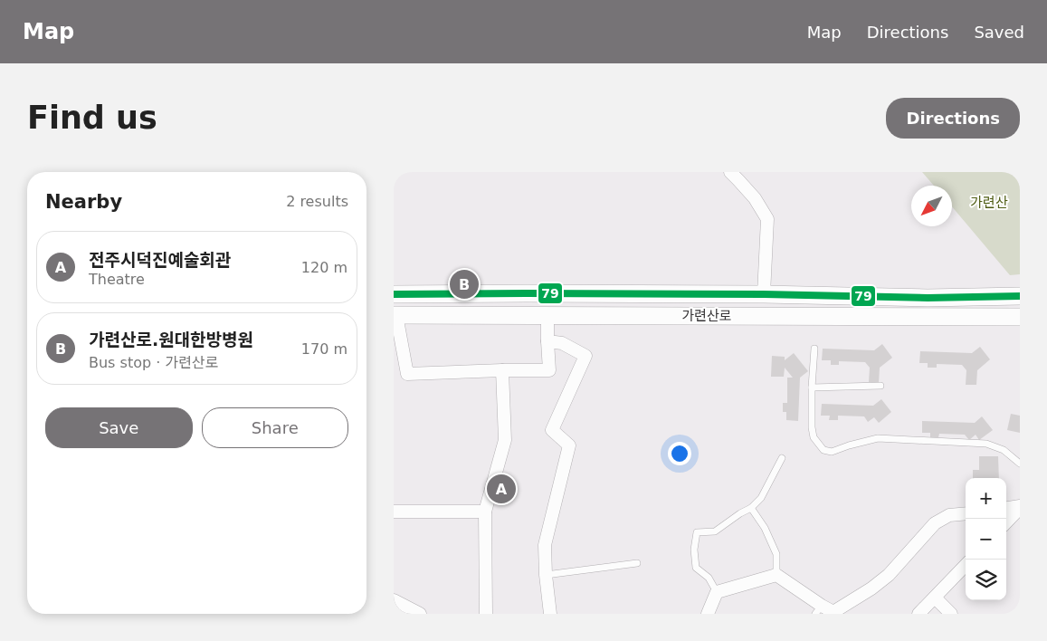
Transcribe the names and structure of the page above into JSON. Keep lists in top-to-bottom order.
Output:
{
  "streets": {
    "street": ["가련산로"]
  },
  "parks": ["가련산"],
  "lines": ["transit line 79"],
  "north": "bottom left",
  "page": {
    "header": "Map",
    "nav": ["Map", "Directions", "Saved"],
    "buttons": [
      "Directions",
      ["Save", "Share"]
    ],
    "title": "Find us",
    "heading": ["Nearby", "2 results"],
    "list": [
      {
        "mark": "A",
        "name": "전주시덕진예술회관",
        "note": "Theatre",
        "value": "120 m"
      },
      {
        "mark": "B",
        "name": "가련산로.원대한방병원",
        "note": "Bus stop · 가련산로",
        "value": "170 m"
      }
    ],
    "pins": ["B", "A"],
    "map_buttons": ["+", "−"]
  }
}
